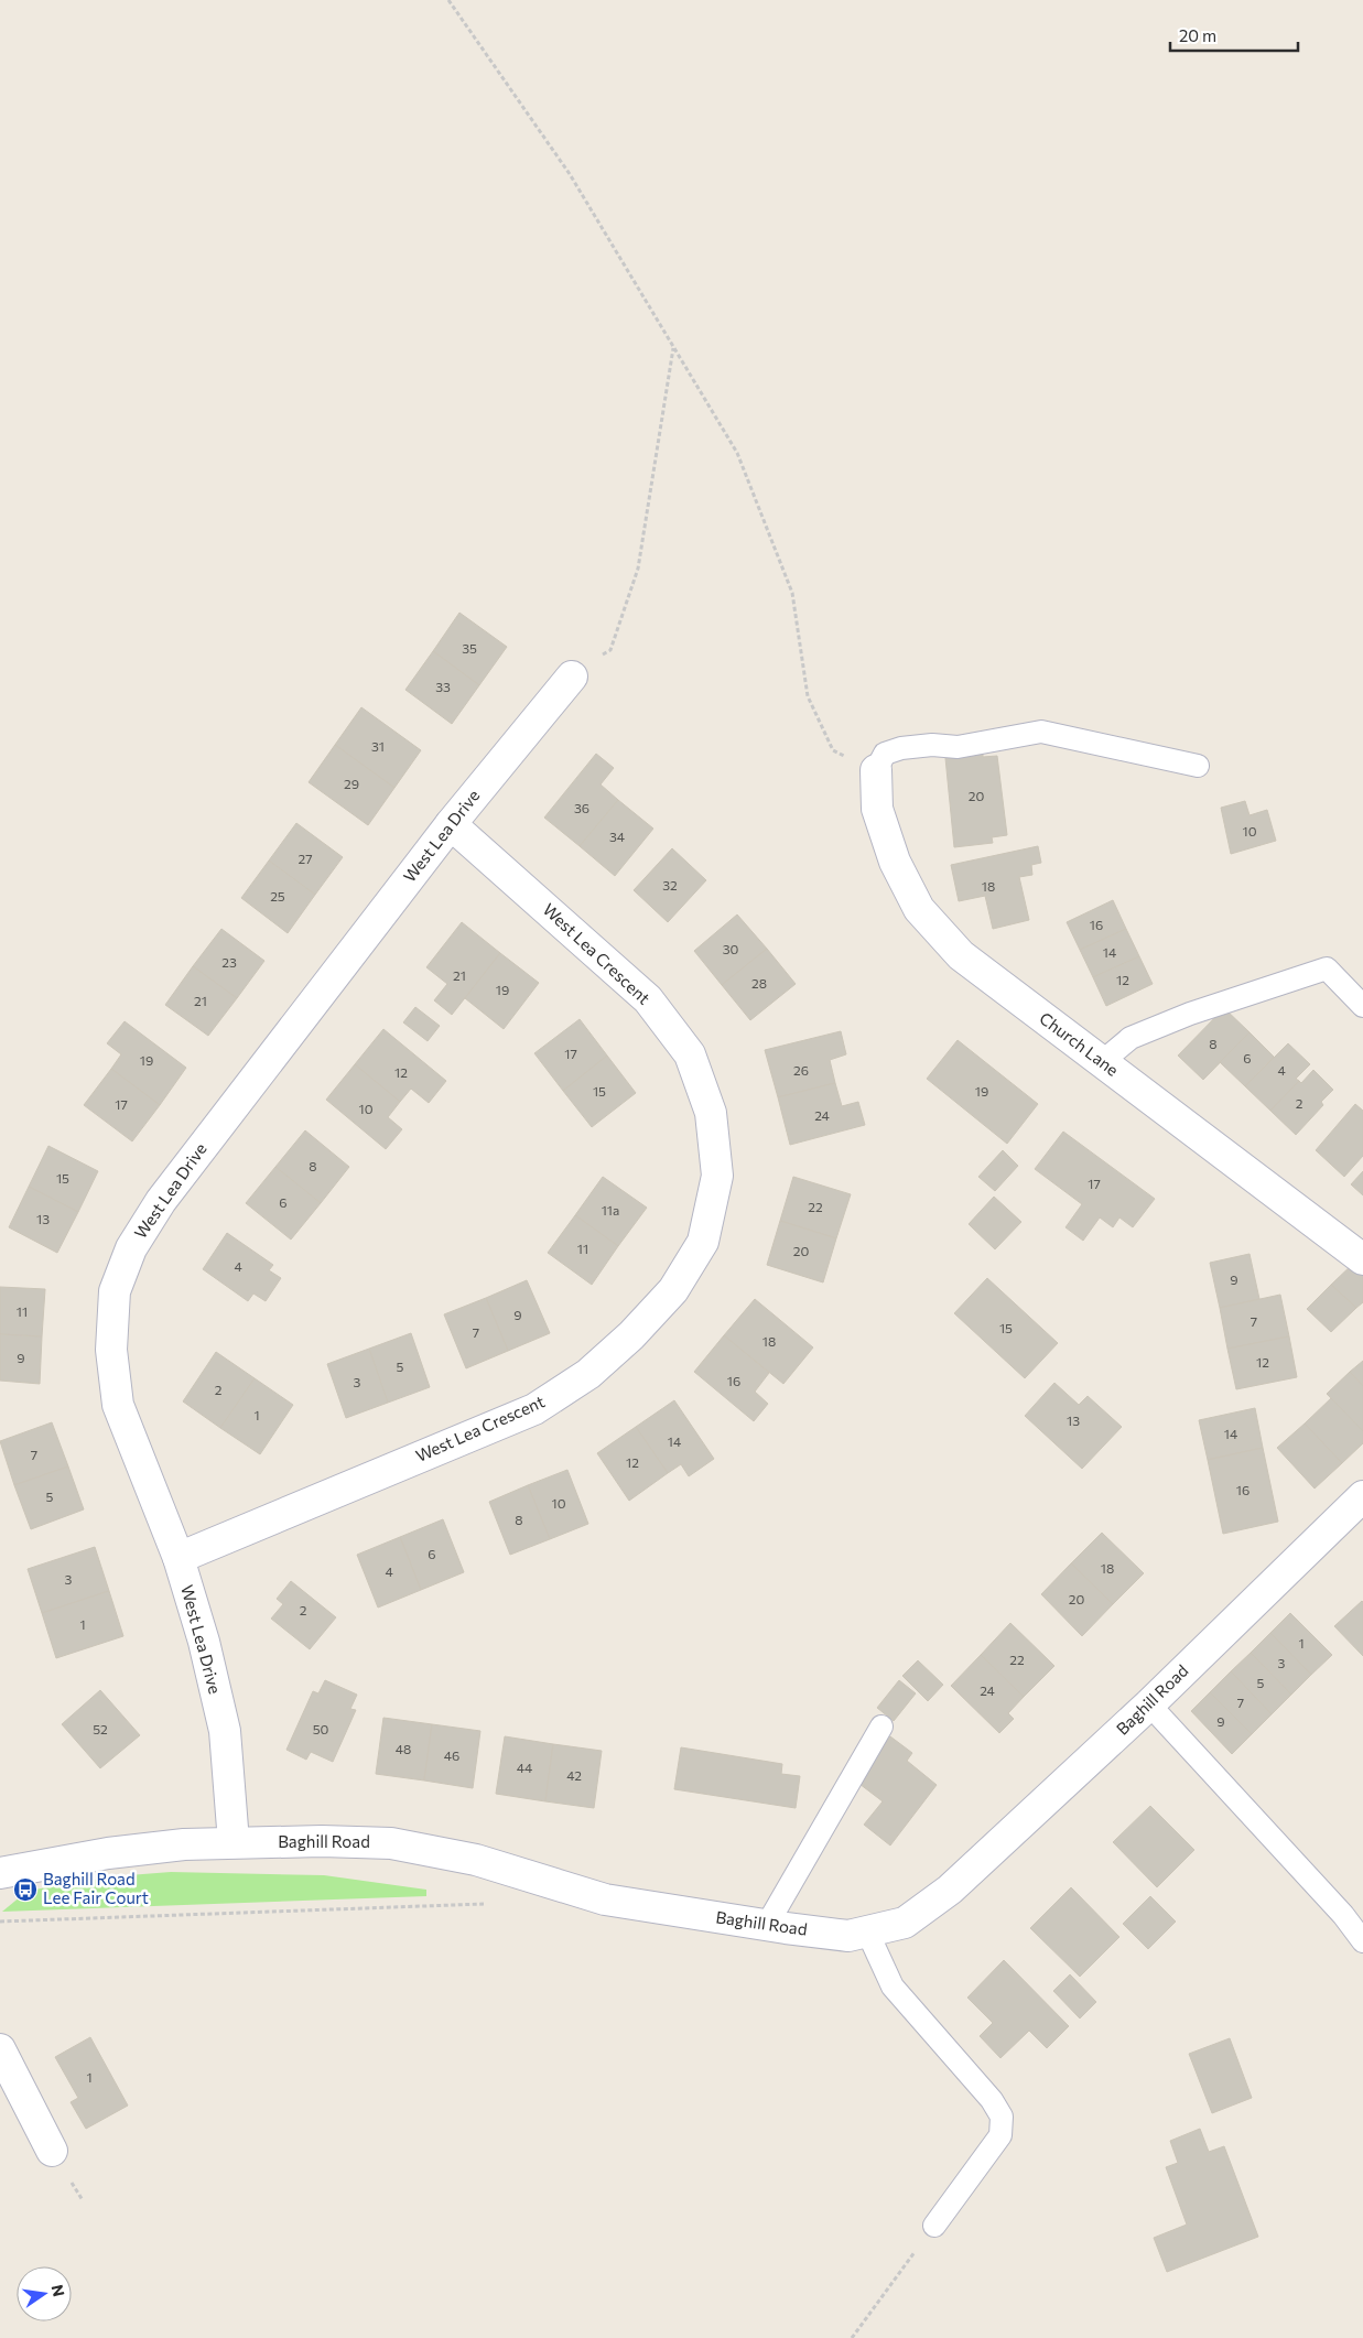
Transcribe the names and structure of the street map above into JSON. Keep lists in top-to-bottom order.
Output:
{
  "streets": {
    "street": [
      "West Lea Drive",
      "West Lea Crescent",
      "Church Lane",
      "Baghill Road"
    ]
  },
  "crossings": [
    ["West Lea Drive", "West Lea Crescent"],
    ["West Lea Drive", "Baghill Road"]
  ],
  "places": {
    "bus stop": ["Baghill Road Lee Fair Court"]
  },
  "house_numbers": [
    "35",
    "33",
    "31",
    "29",
    "20",
    "36",
    "10",
    "34",
    "27",
    "32",
    "18",
    "25",
    "16",
    "30",
    "14",
    "23",
    "21",
    "12",
    "28",
    "19",
    "21",
    "8",
    "17",
    "6",
    "19",
    "26",
    "4",
    "12",
    "15",
    "19",
    "2",
    "17",
    "10",
    "24",
    "8",
    "15",
    "17",
    "6",
    "22",
    "11a",
    "13",
    "11",
    "20",
    "4",
    "9",
    "11",
    "9",
    "7",
    "15",
    "7",
    "18",
    "9",
    "12",
    "5",
    "16",
    "3",
    "2",
    "1",
    "13",
    "14",
    "14",
    "7",
    "12",
    "16",
    "5",
    "10",
    "8",
    "6",
    "18",
    "4",
    "3",
    "20",
    "2",
    "1",
    "1",
    "22",
    "3",
    "5",
    "24",
    "7",
    "9",
    "52",
    "50",
    "48",
    "46",
    "44",
    "42",
    "1"
  ],
  "scale_bar": "20 m",
  "north": "right"
}
